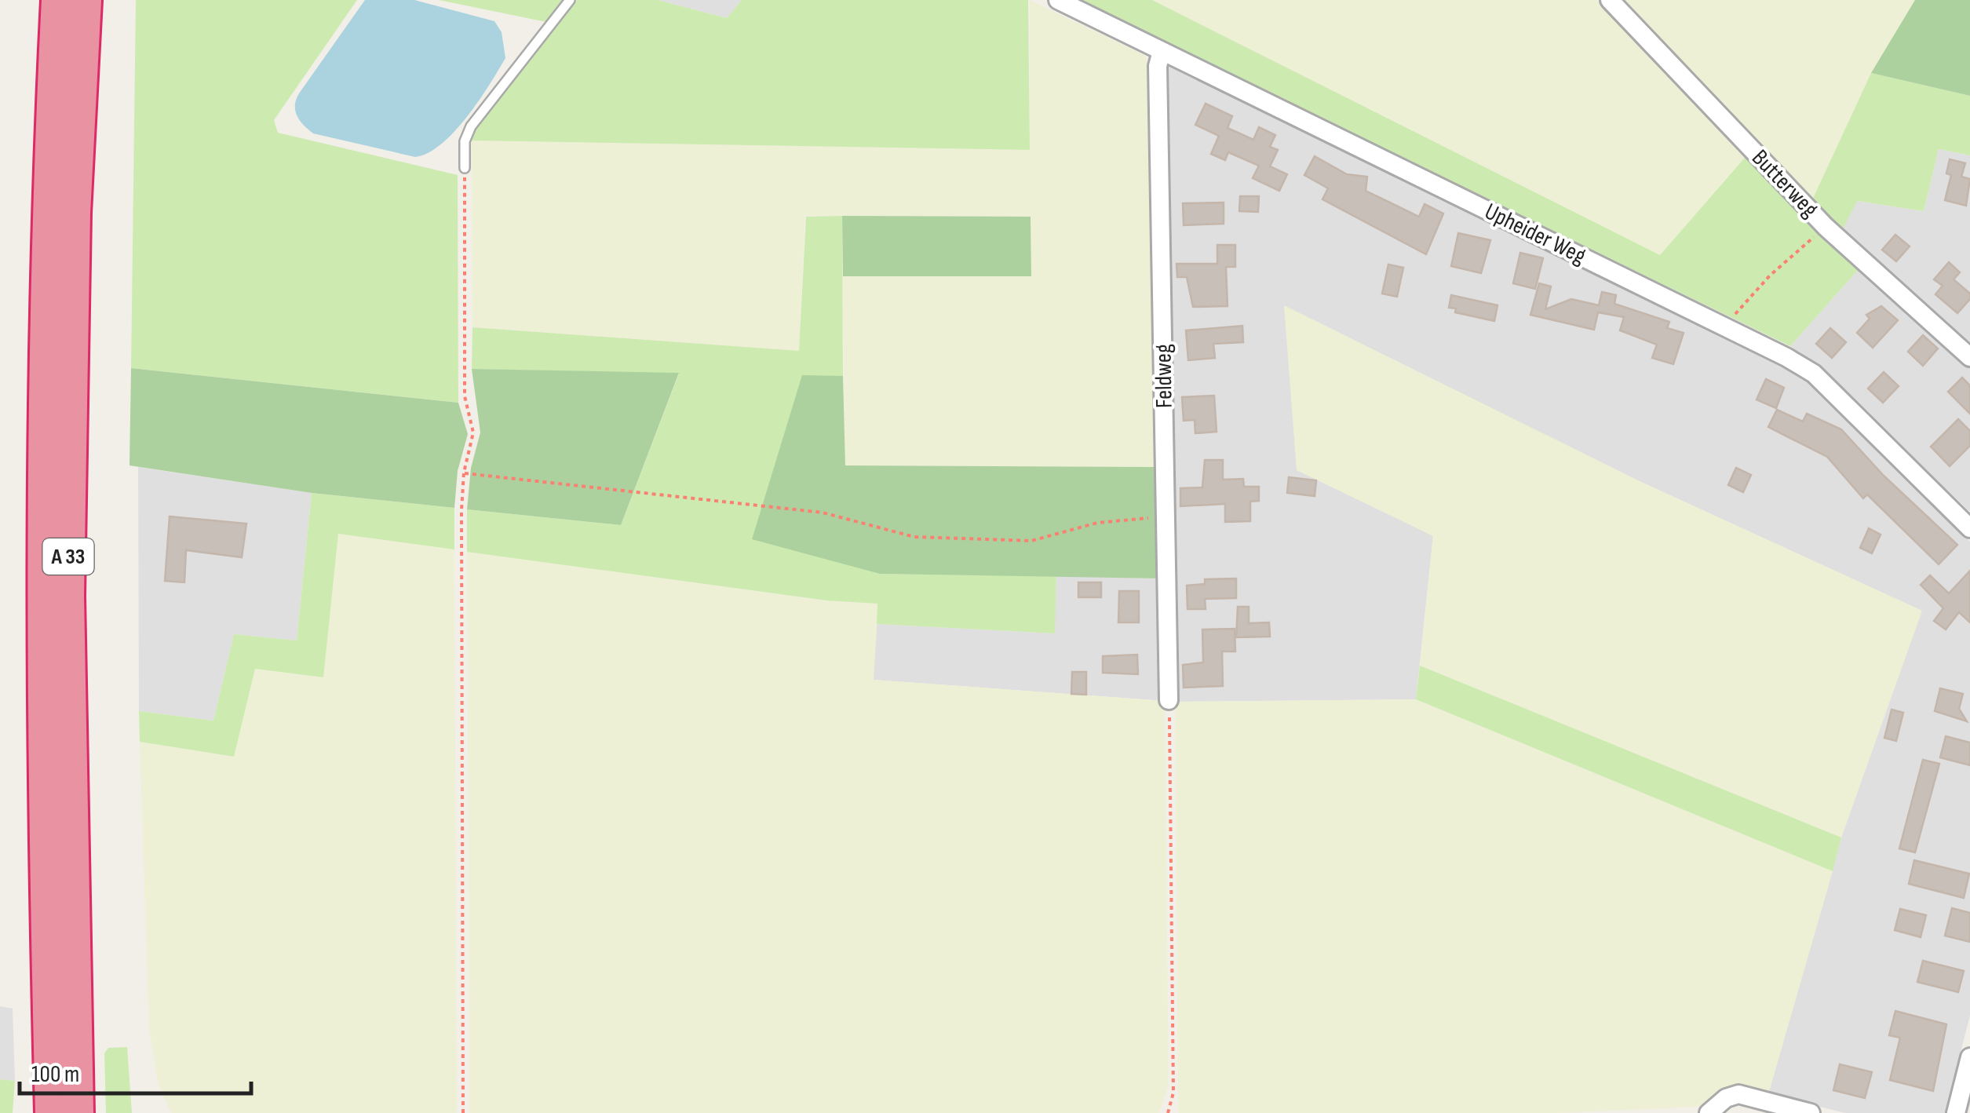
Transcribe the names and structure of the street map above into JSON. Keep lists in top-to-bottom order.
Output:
{
  "streets": {
    "highway": ["A 33"],
    "street": ["Butterweg", "Upheider Weg", "Feldweg"]
  },
  "crossings": [
    ["Upheider Weg", "Feldweg"]
  ],
  "scale_bar": "100 m"
}
